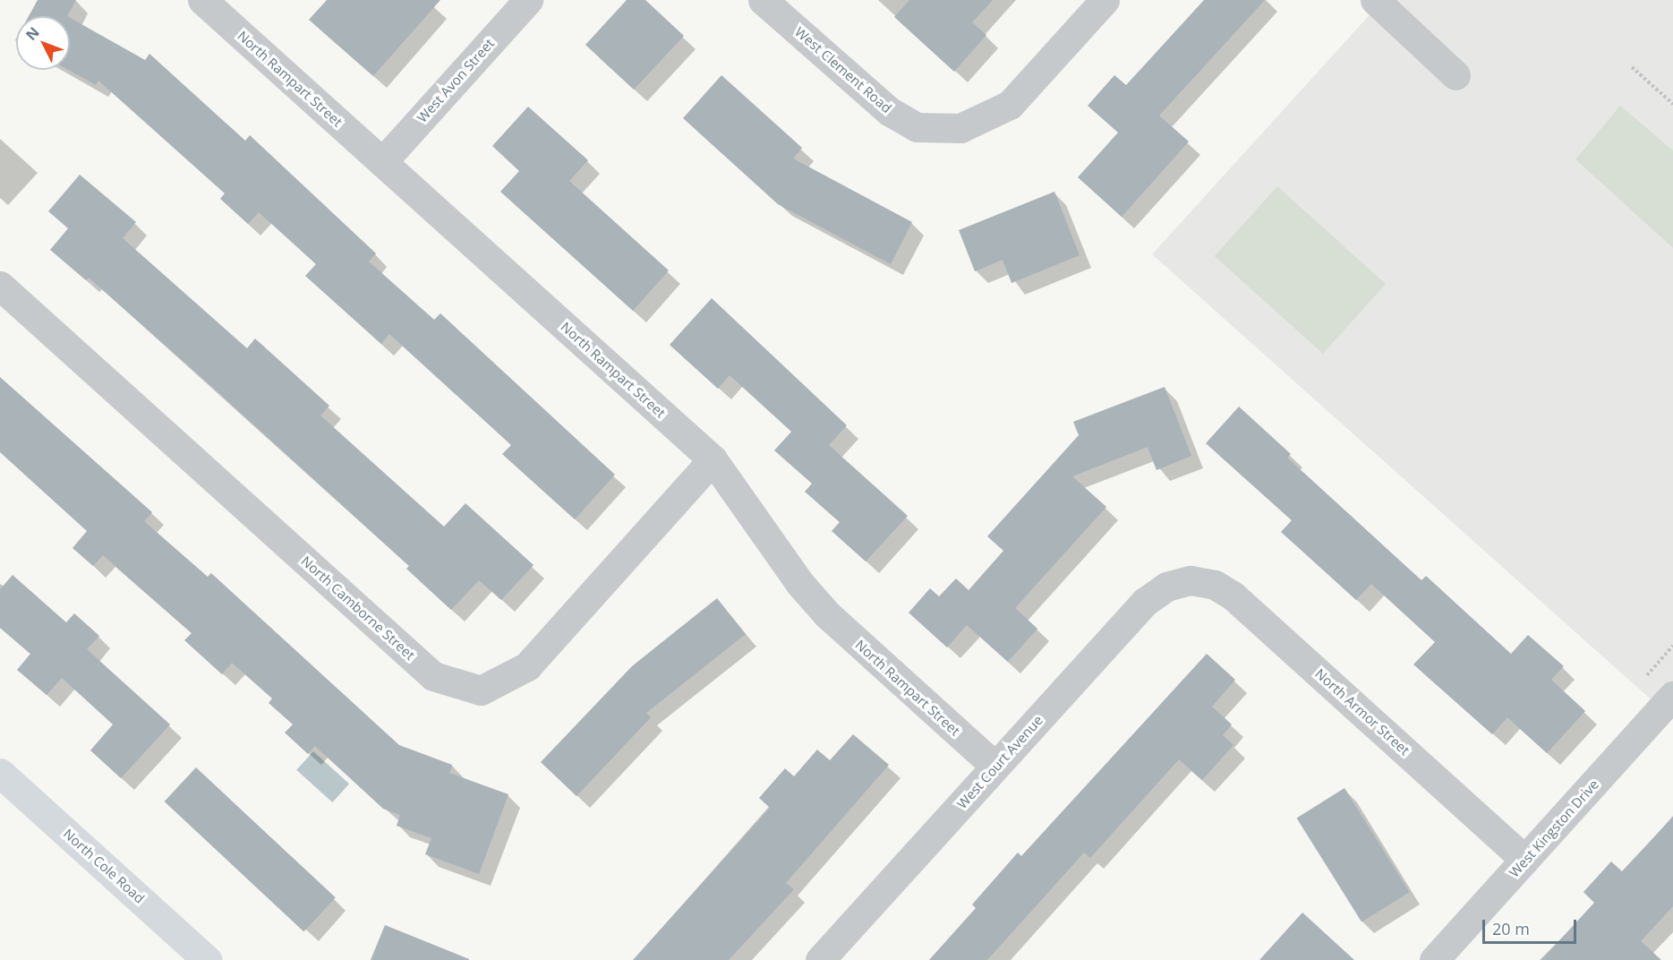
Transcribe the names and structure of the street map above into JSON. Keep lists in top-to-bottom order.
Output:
{
  "streets": {
    "main road": ["North Cole Road"],
    "street": [
      "West Clement Road",
      "North Rampart Street",
      "West Avon Street",
      "North Camborne Street",
      "North Armor Street",
      "West Court Avenue",
      "West Kingston Drive"
    ]
  },
  "crossings": [
    ["North Rampart Street", "West Avon Street"],
    ["North Rampart Street", "North Camborne Street"],
    ["North Rampart Street", "West Court Avenue"],
    ["North Armor Street", "West Court Avenue"],
    ["North Armor Street", "West Kingston Drive"]
  ],
  "scale_bar": "20 m",
  "north": "top left"
}
